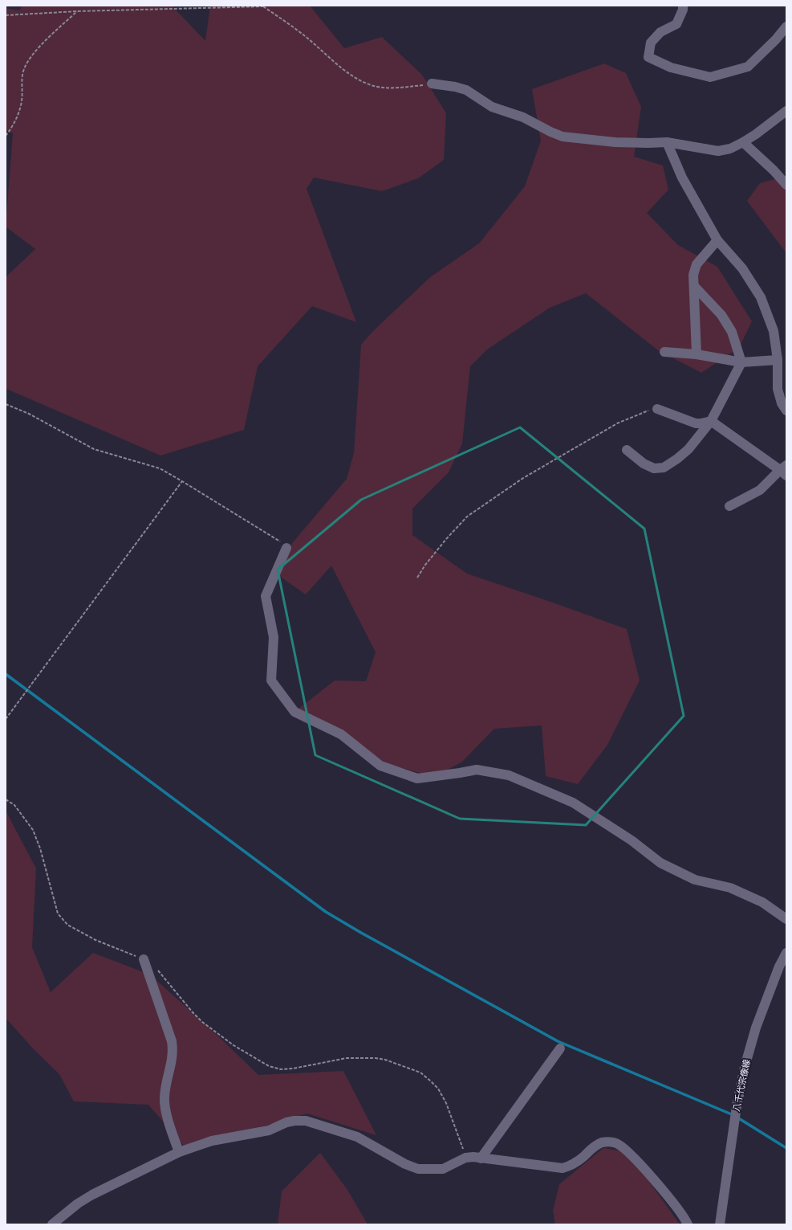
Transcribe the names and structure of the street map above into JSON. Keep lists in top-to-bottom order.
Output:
{
  "streets": {
    "street": ["八千代宗像線"]
  }
}
